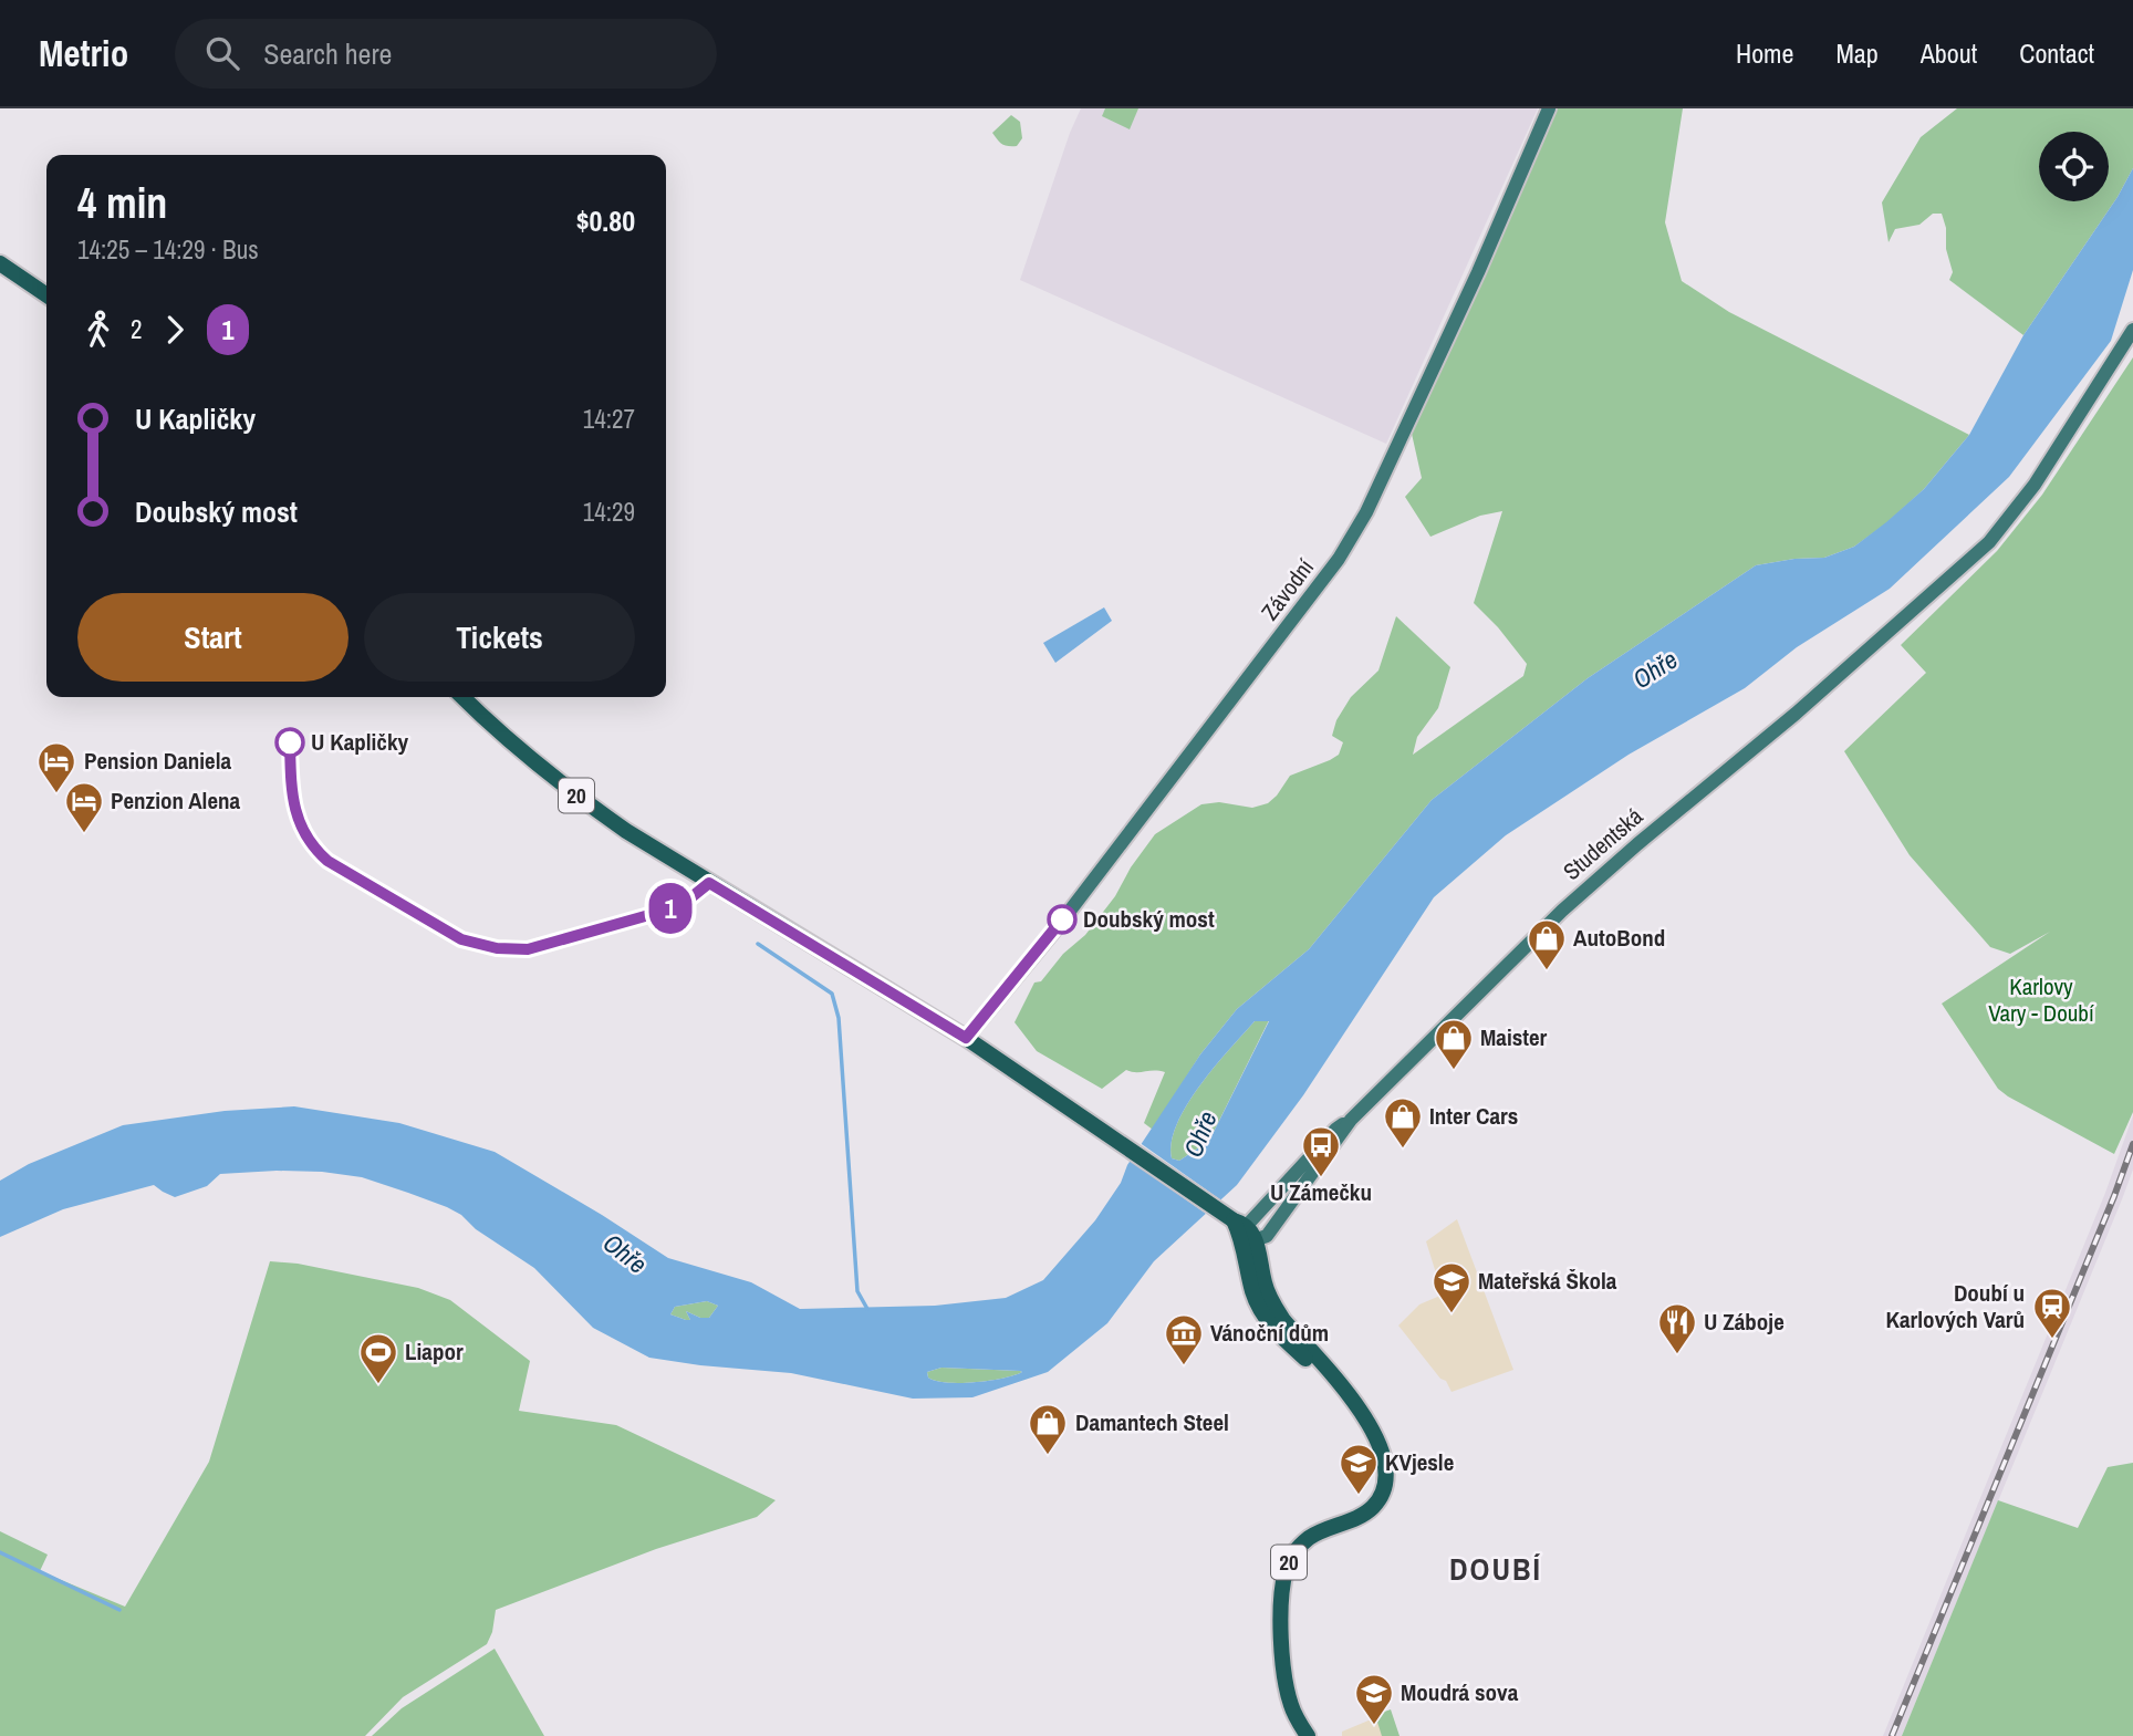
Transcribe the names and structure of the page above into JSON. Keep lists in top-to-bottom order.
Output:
{
  "streets": {
    "main road": ["20"],
    "street": ["Závodní", "Studentská"]
  },
  "crossings": [
    ["Závodní", "20"],
    ["20", "Studentská"]
  ],
  "districts": ["DOUBÍ"],
  "water": ["Ohře"],
  "parks": ["Karlovy Vary - Doubí"],
  "places": {
    "other": ["U Kapličky", "Doubský most"],
    "hotel": ["Pension Daniela", "Penzion Alena"],
    "shop": [
      "AutoBond",
      "Maister",
      "Inter Cars",
      "Damantech Steel"
    ],
    "bus stop": ["U Zámečku"],
    "school or university": ["Mateřská Škola", "KVjesle", "Moudrá sova"],
    "station": ["Doubí u Karlových Varů"],
    "restaurant": ["U Záboje"],
    "museum": ["Vánoční dům"],
    "sports": ["Liapor"]
  },
  "lines": ["bus line 1"],
  "page": {
    "header": "Metrio",
    "search": "Search here",
    "nav": [
      "Home",
      "Map",
      "About",
      "Contact"
    ],
    "on_map": "1",
    "heading": ["4 min", "14:25 – 14:29 · Bus", "$0.80"],
    "legs": ["2", "1"],
    "list": [
      {
        "name": "U Kapličky",
        "value": "14:27"
      },
      {
        "name": "Doubský most",
        "value": "14:29"
      }
    ],
    "buttons": ["Start", "Tickets"]
  }
}
